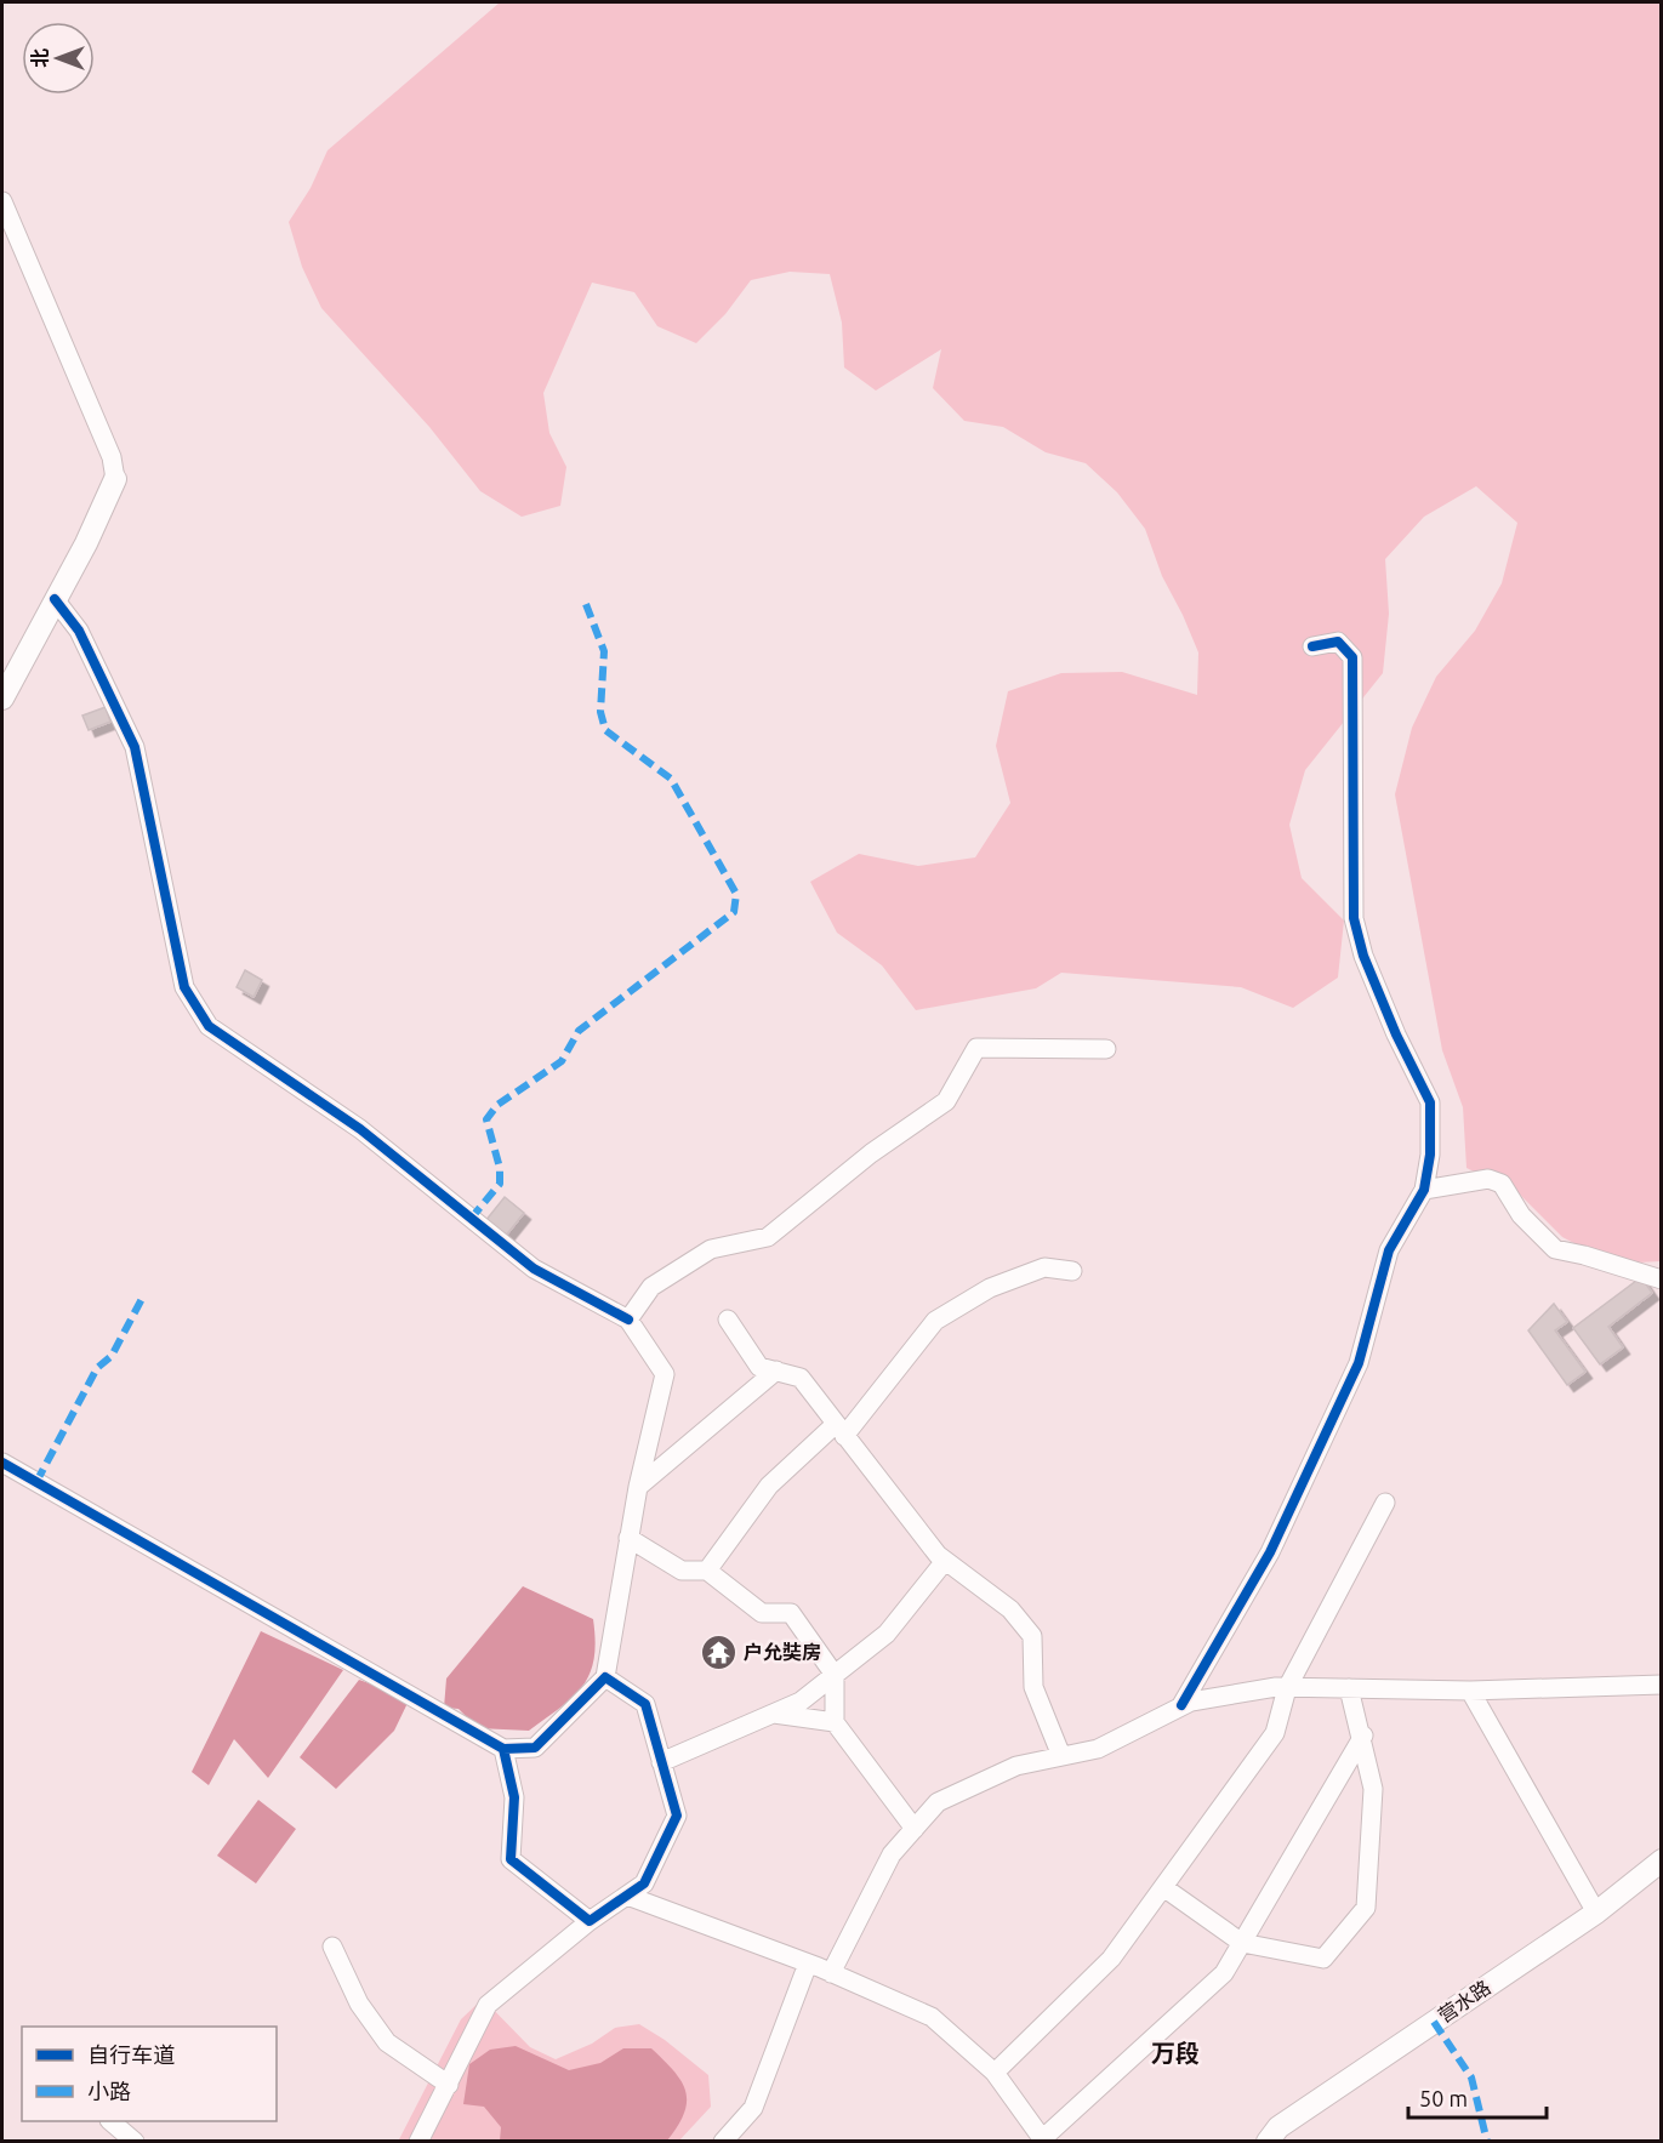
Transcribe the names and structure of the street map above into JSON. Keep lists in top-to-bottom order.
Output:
{
  "streets": {
    "street": ["营水路"]
  },
  "districts": ["万段"],
  "places": {
    "temple": ["户允奘房"]
  },
  "legend": ["自行车道", "小路"],
  "scale_bar": "50 m",
  "north": "left"
}
